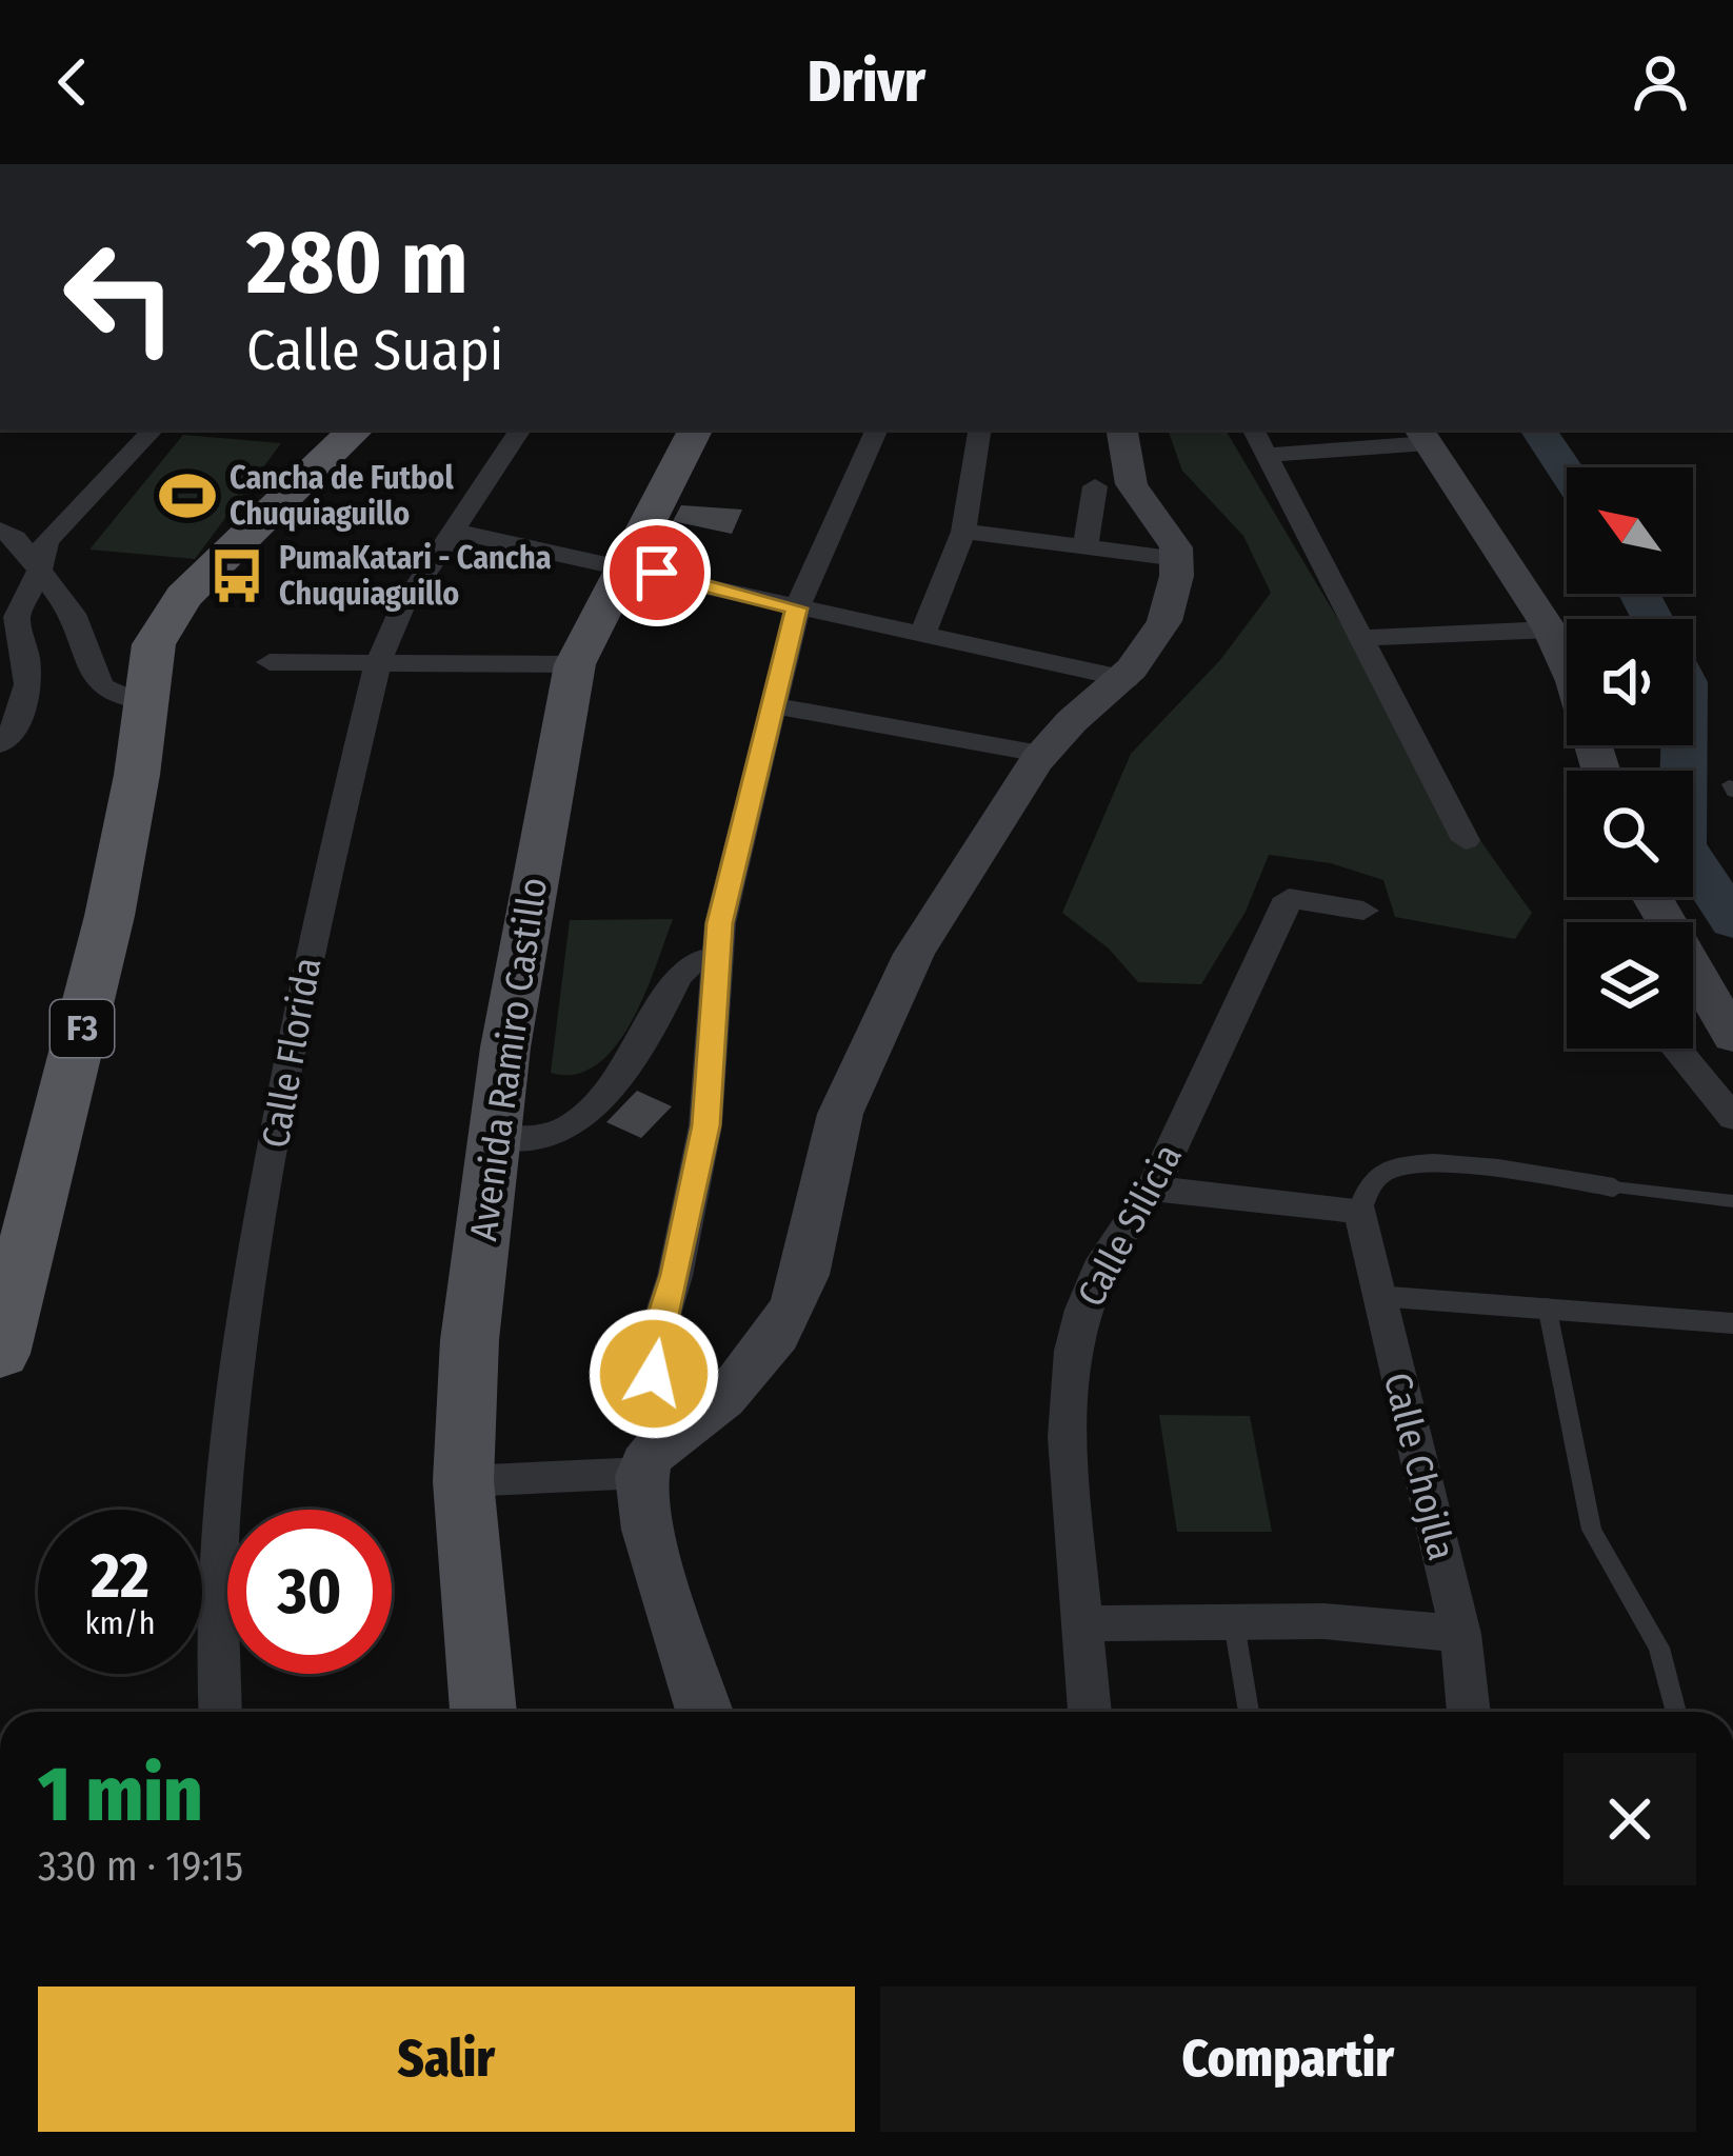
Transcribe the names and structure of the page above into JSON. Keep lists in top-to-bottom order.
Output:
{
  "streets": {
    "highway": ["F3"],
    "main road": ["Avenida Ramiro Castillo"],
    "street": ["Calle Florida", "Calle Silicia", "Calle Chojlla"]
  },
  "places": {
    "sports": ["Cancha de Futbol Chuquiaguillo"],
    "bus stop": ["PumaKatari - Cancha Chuquiaguillo"]
  },
  "north": "top left",
  "page": {
    "header": "Drivr",
    "turn": ["280 m", "Calle Suapi"],
    "speed": "22 km/h",
    "limit": "30",
    "heading": ["1 min", "330 m · 19:15"],
    "buttons": ["Salir", "Compartir"]
  }
}
